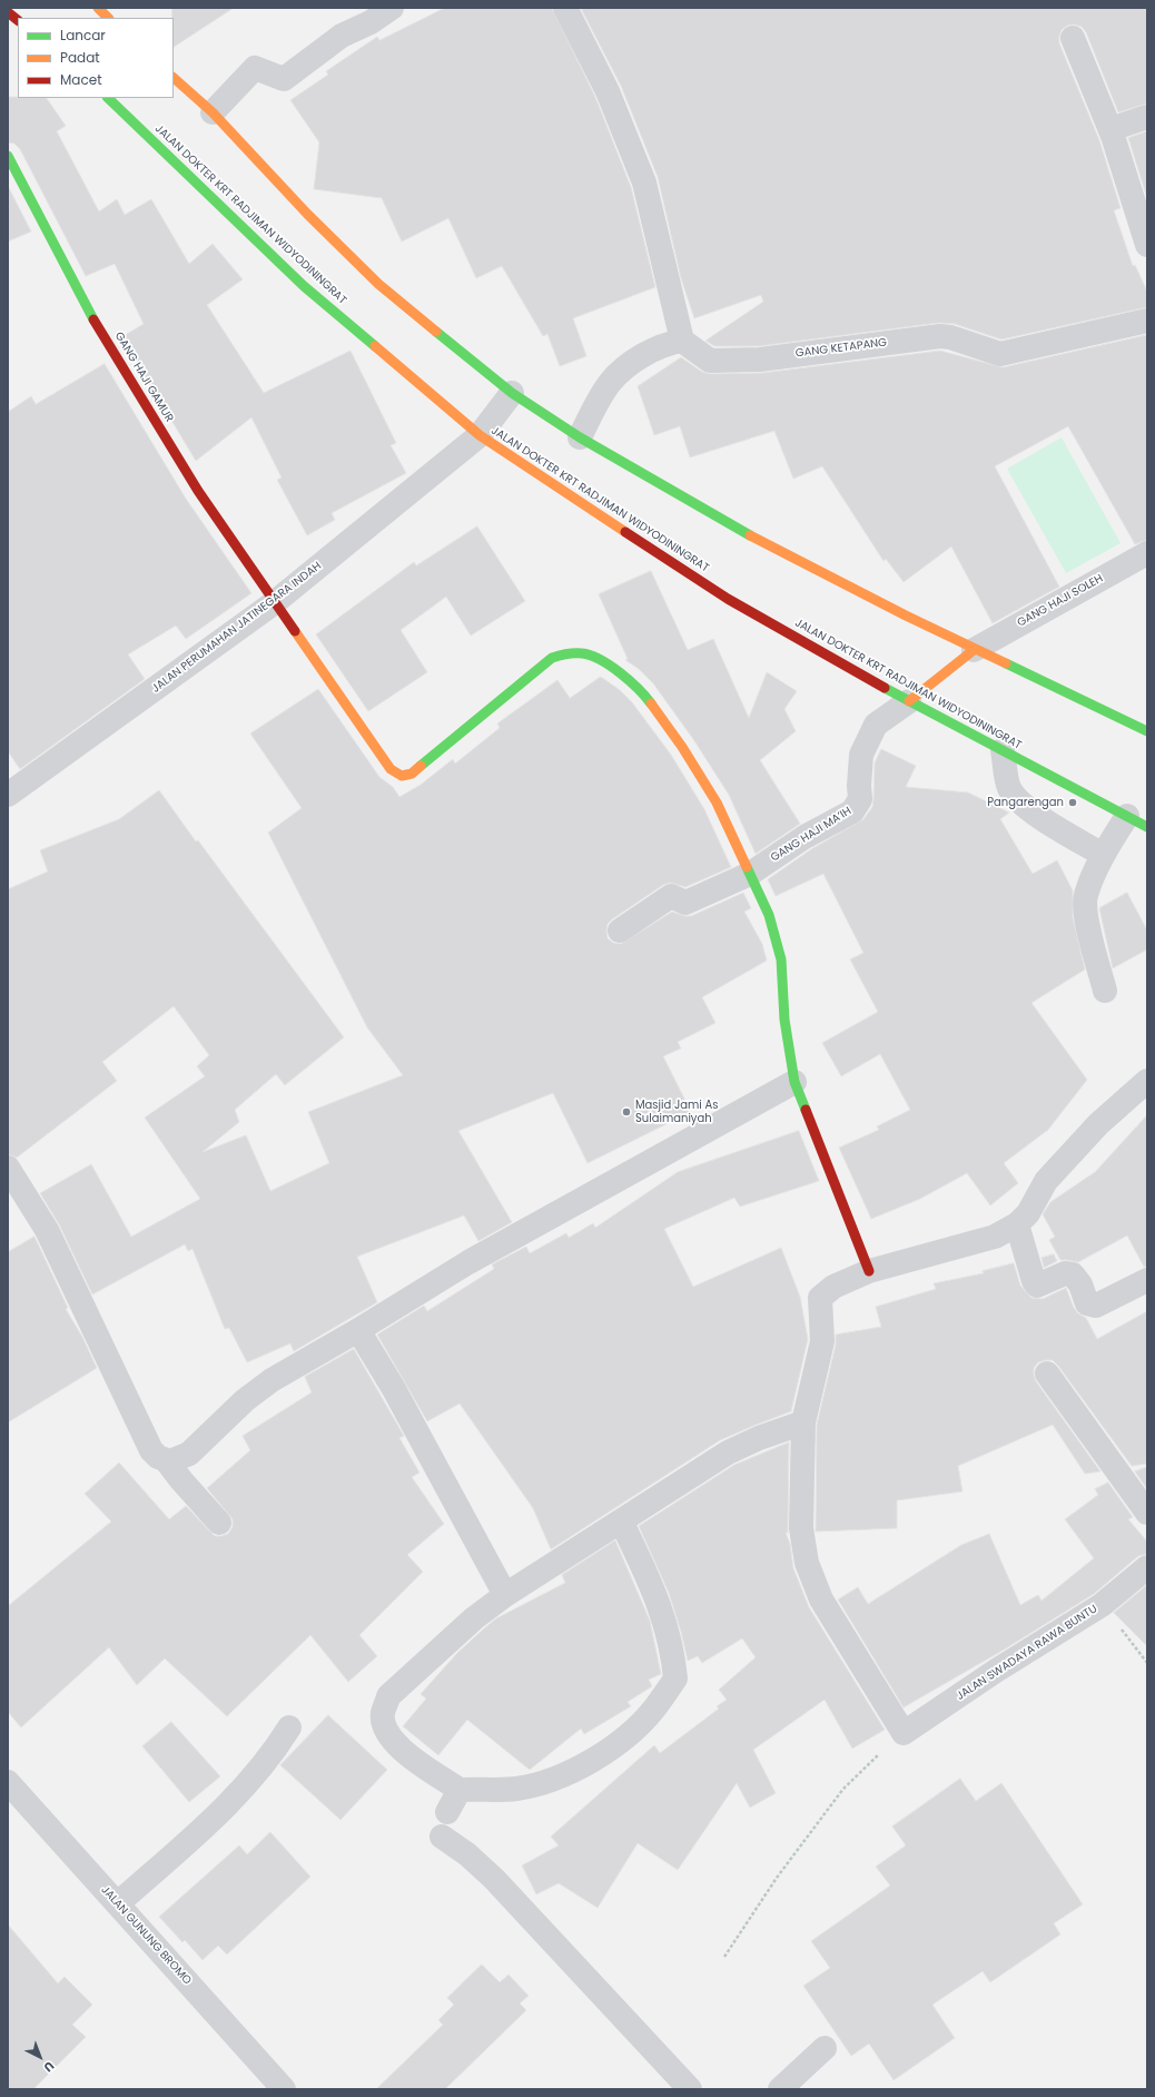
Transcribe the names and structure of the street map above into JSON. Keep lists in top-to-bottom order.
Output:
{
  "streets": {
    "main road": ["JALAN DOKTER KRT RADJIMAN WIDYODININGRAT", "GANG HAJI GAMUR"],
    "street": [
      "GANG KETAPANG",
      "GANG HAJI SOLEH",
      "JALAN PERUMAHAN JATINEGARA INDAH",
      "GANG HAJI MA’IH",
      "JALAN SWADAYA RAWA BUNTU",
      "JALAN GUNUNG BROMO"
    ]
  },
  "crossings": [
    ["JALAN DOKTER KRT RADJIMAN WIDYODININGRAT", "JALAN PERUMAHAN JATINEGARA INDAH"],
    ["JALAN DOKTER KRT RADJIMAN WIDYODININGRAT", "GANG HAJI MA’IH"],
    ["GANG HAJI GAMUR", "JALAN PERUMAHAN JATINEGARA INDAH"],
    ["GANG HAJI GAMUR", "GANG HAJI MA’IH"]
  ],
  "places": ["Pangarengan", "Masjid Jami As Sulaimaniyah"],
  "legend": ["Lancar", "Padat", "Macet"],
  "north": "bottom right"
}
